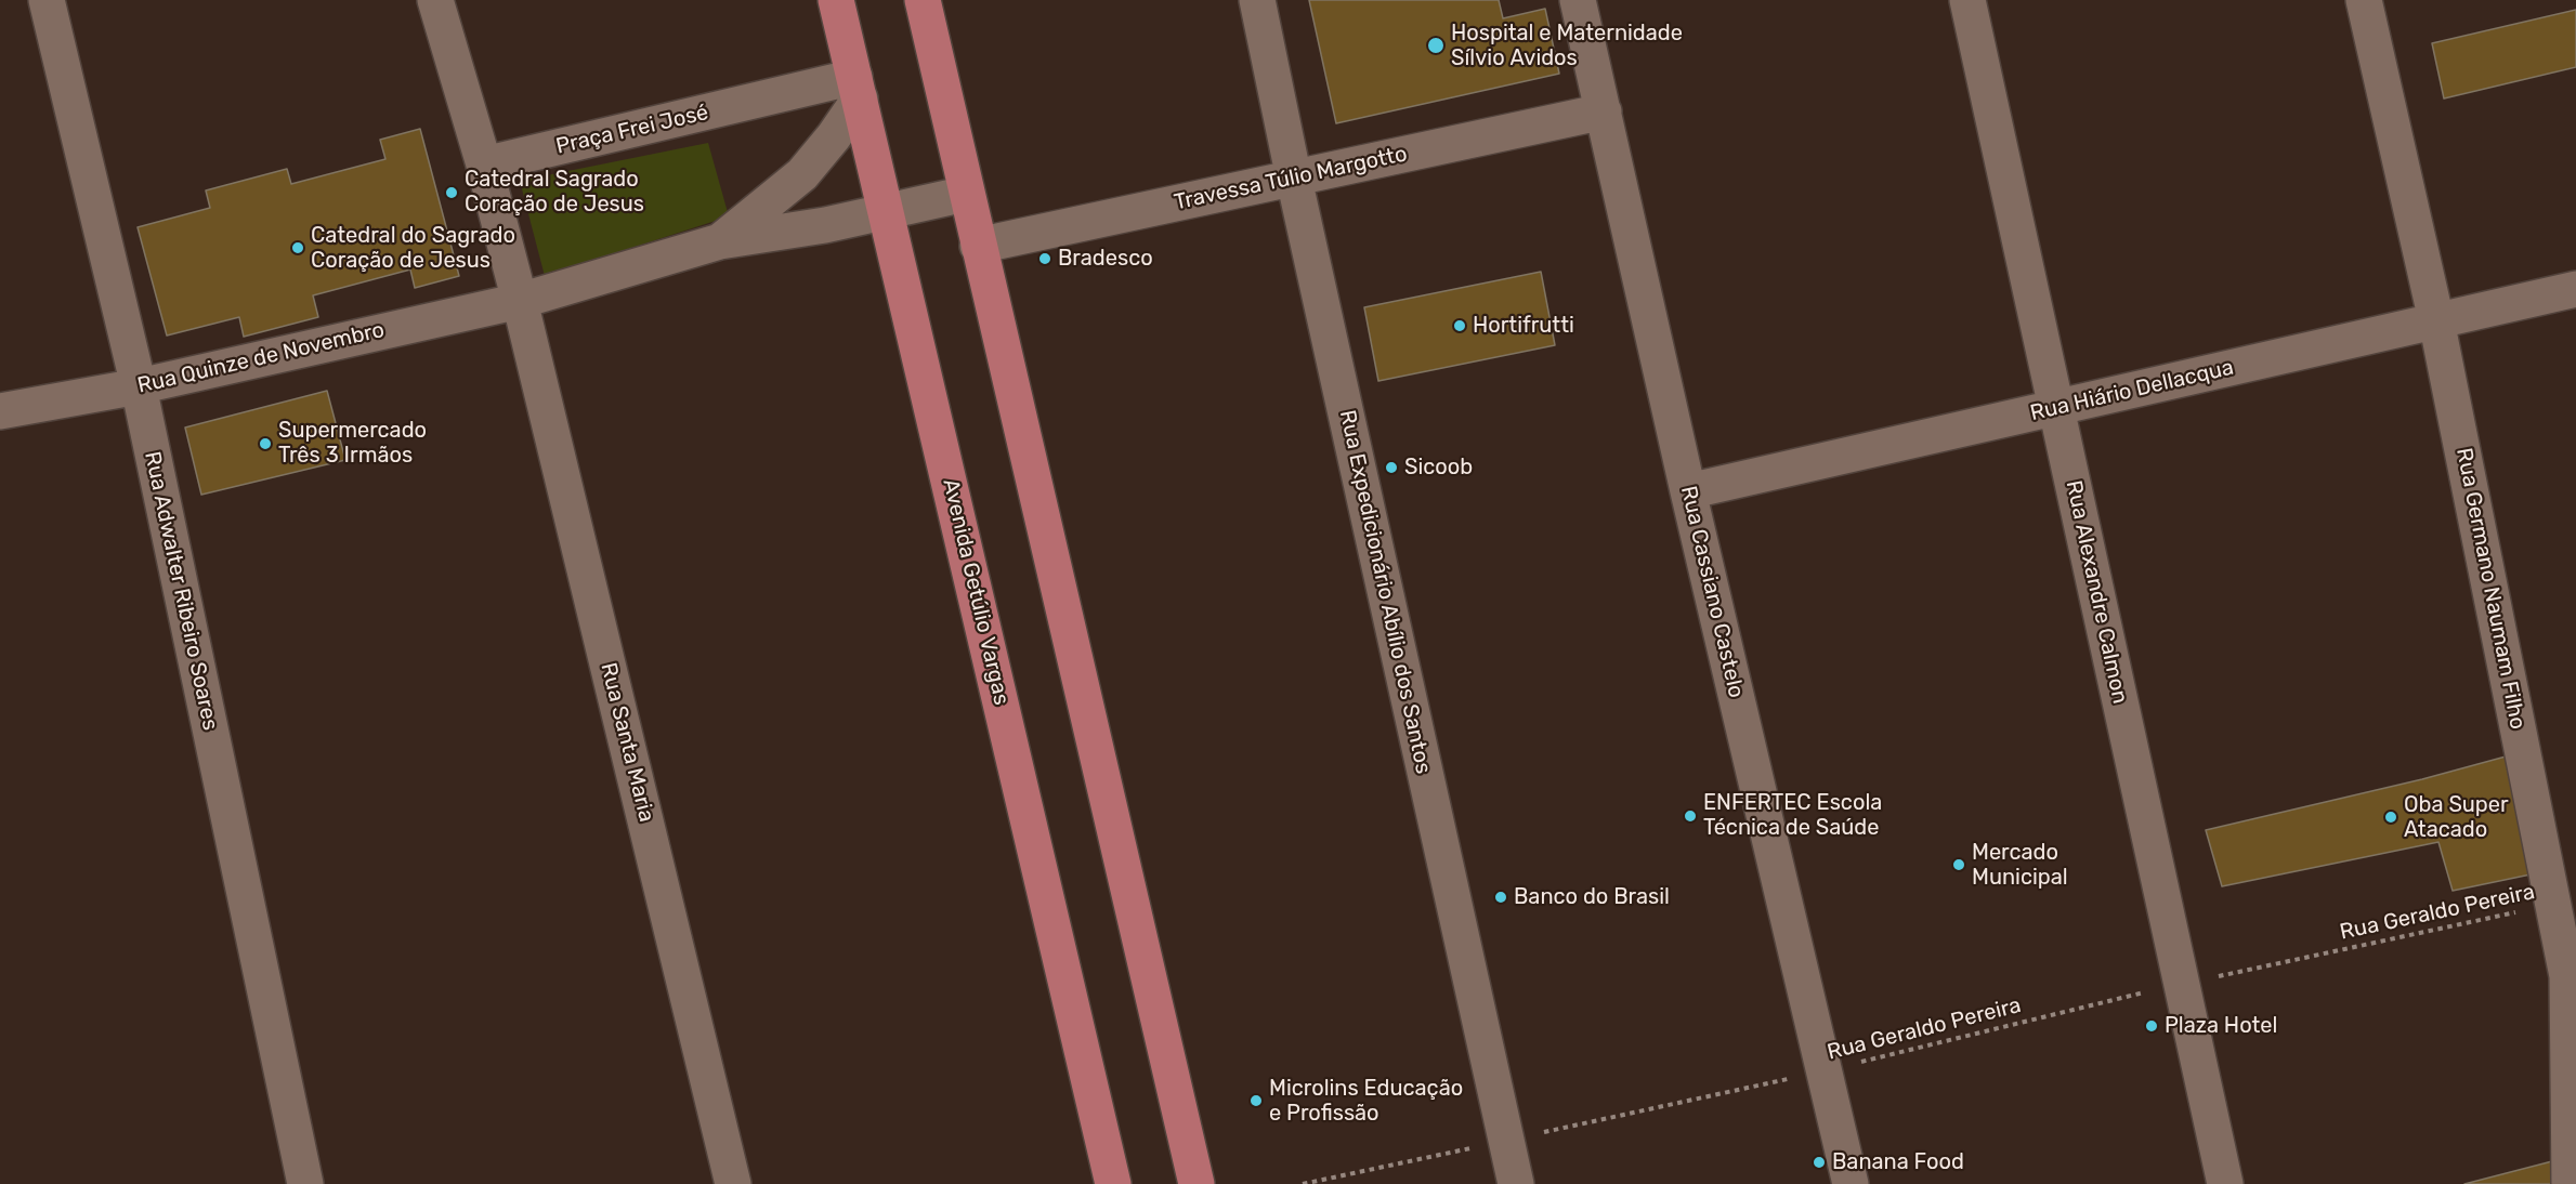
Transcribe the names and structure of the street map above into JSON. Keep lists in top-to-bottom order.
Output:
{
  "streets": {
    "main road": ["Avenida Getúlio Vargas"],
    "street": [
      "Praça Frei José",
      "Travessa Túlio Margotto",
      "Rua Quinze de Novembro",
      "Rua Hiário Dellacqua",
      "Rua Germano Naumam Filho",
      "Rua Adwalter Ribeiro Soares",
      "Rua Expedicionário Abílio dos Santos",
      "Rua Cassiano Castelo",
      "Rua Alexandre Calmon",
      "Rua Santa Maria"
    ],
    "path": ["Rua Geraldo Pereira"]
  },
  "crossings": [
    ["Praça Frei José", "Avenida Getúlio Vargas"],
    ["Travessa Túlio Margotto", "Rua Expedicionário Abílio dos Santos"],
    ["Travessa Túlio Margotto", "Rua Cassiano Castelo"],
    ["Rua Quinze de Novembro", "Rua Adwalter Ribeiro Soares"],
    ["Rua Quinze de Novembro", "Rua Santa Maria"],
    ["Rua Hiário Dellacqua", "Rua Germano Naumam Filho"],
    ["Rua Hiário Dellacqua", "Rua Cassiano Castelo"],
    ["Rua Hiário Dellacqua", "Rua Alexandre Calmon"],
    ["Rua Germano Naumam Filho", "Rua Geraldo Pereira"],
    ["Rua Expedicionário Abílio dos Santos", "Rua Geraldo Pereira"],
    ["Rua Cassiano Castelo", "Rua Geraldo Pereira"],
    ["Rua Alexandre Calmon", "Rua Geraldo Pereira"]
  ],
  "places": [
    "Hospital e Maternidade Sílvio Avidos",
    "Catedral Sagrado Coração de Jesus",
    "Catedral do Sagrado Coração de Jesus",
    "Bradesco",
    "Hortifrutti",
    "Supermercado Três 3 Irmãos",
    "Sicoob",
    "ENFERTEC Escola Técnica de Saúde",
    "Oba Super Atacado",
    "Mercado Municipal",
    "Banco do Brasil",
    "Plaza Hotel",
    "Microlins Educação e Profissão",
    "Banana Food"
  ]
}
